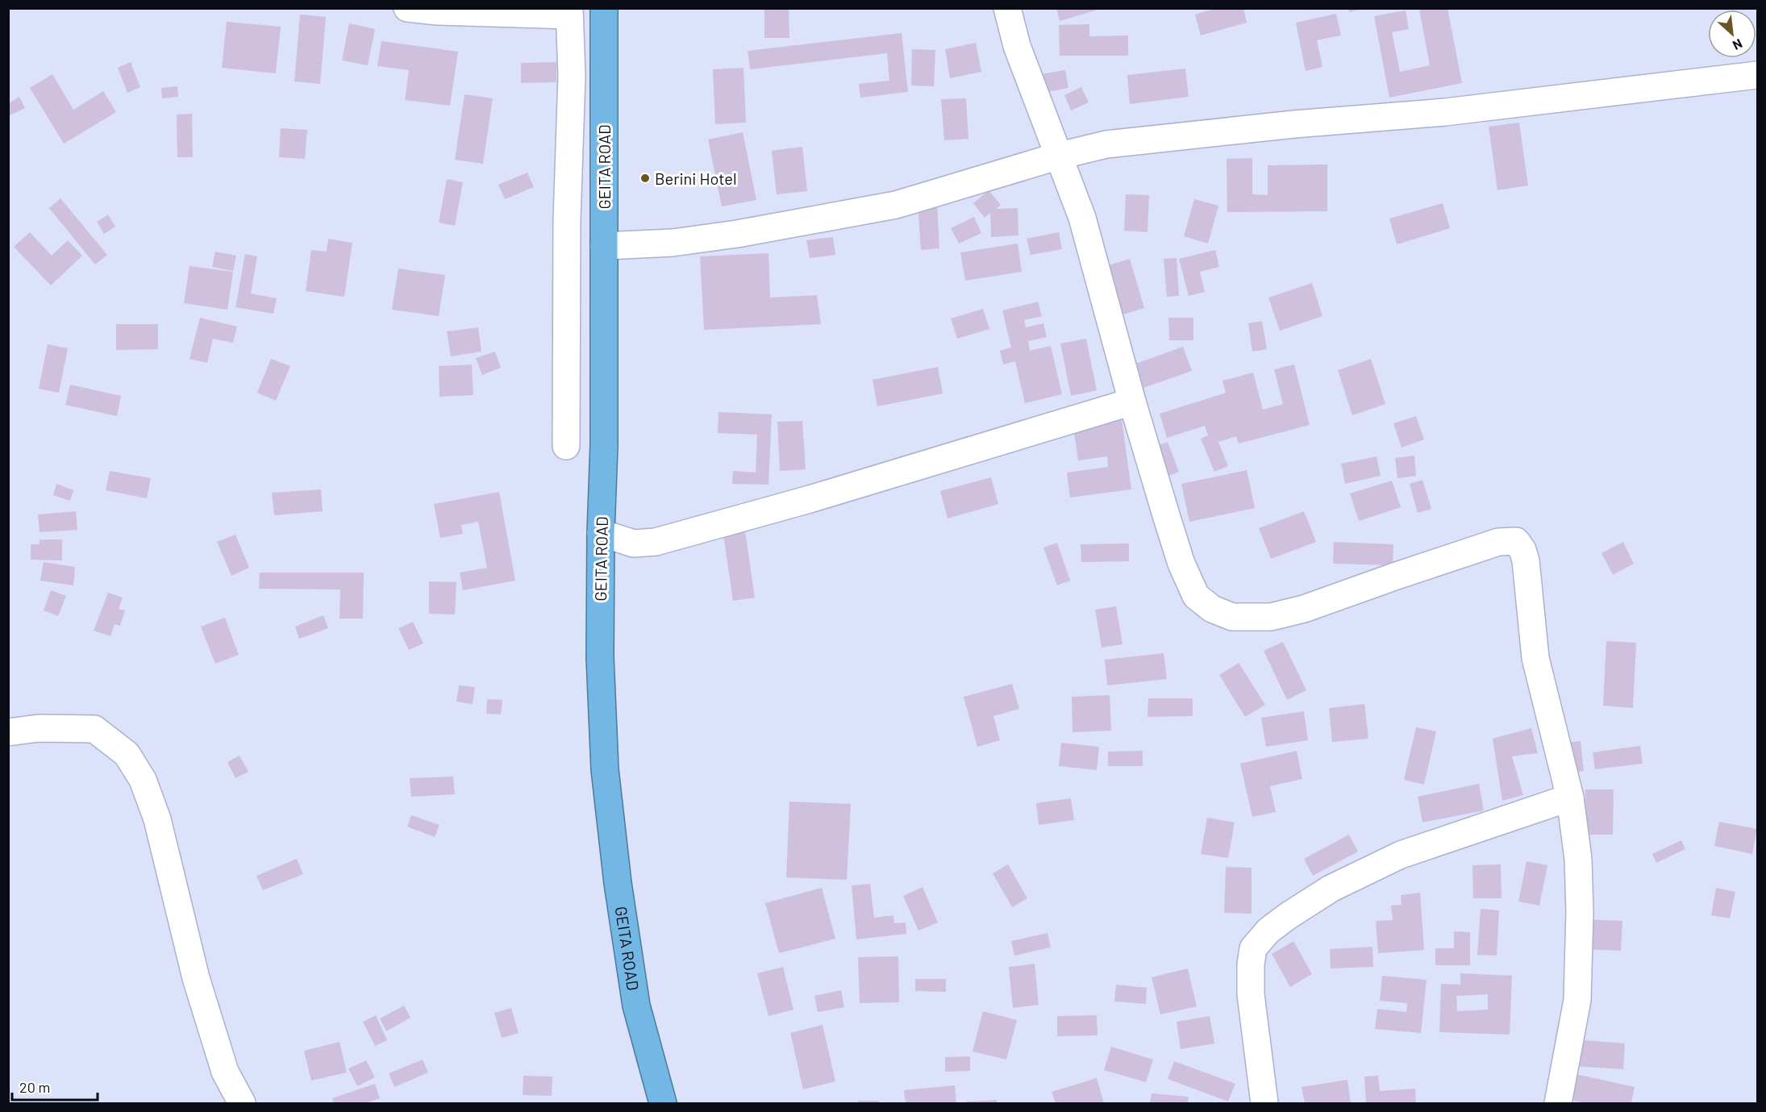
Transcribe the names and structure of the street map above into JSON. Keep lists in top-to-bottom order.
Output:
{
  "streets": {
    "highway": ["GEITA ROAD"]
  },
  "places": ["Berini Hotel"],
  "scale_bar": "20 m",
  "north": "bottom right"
}
